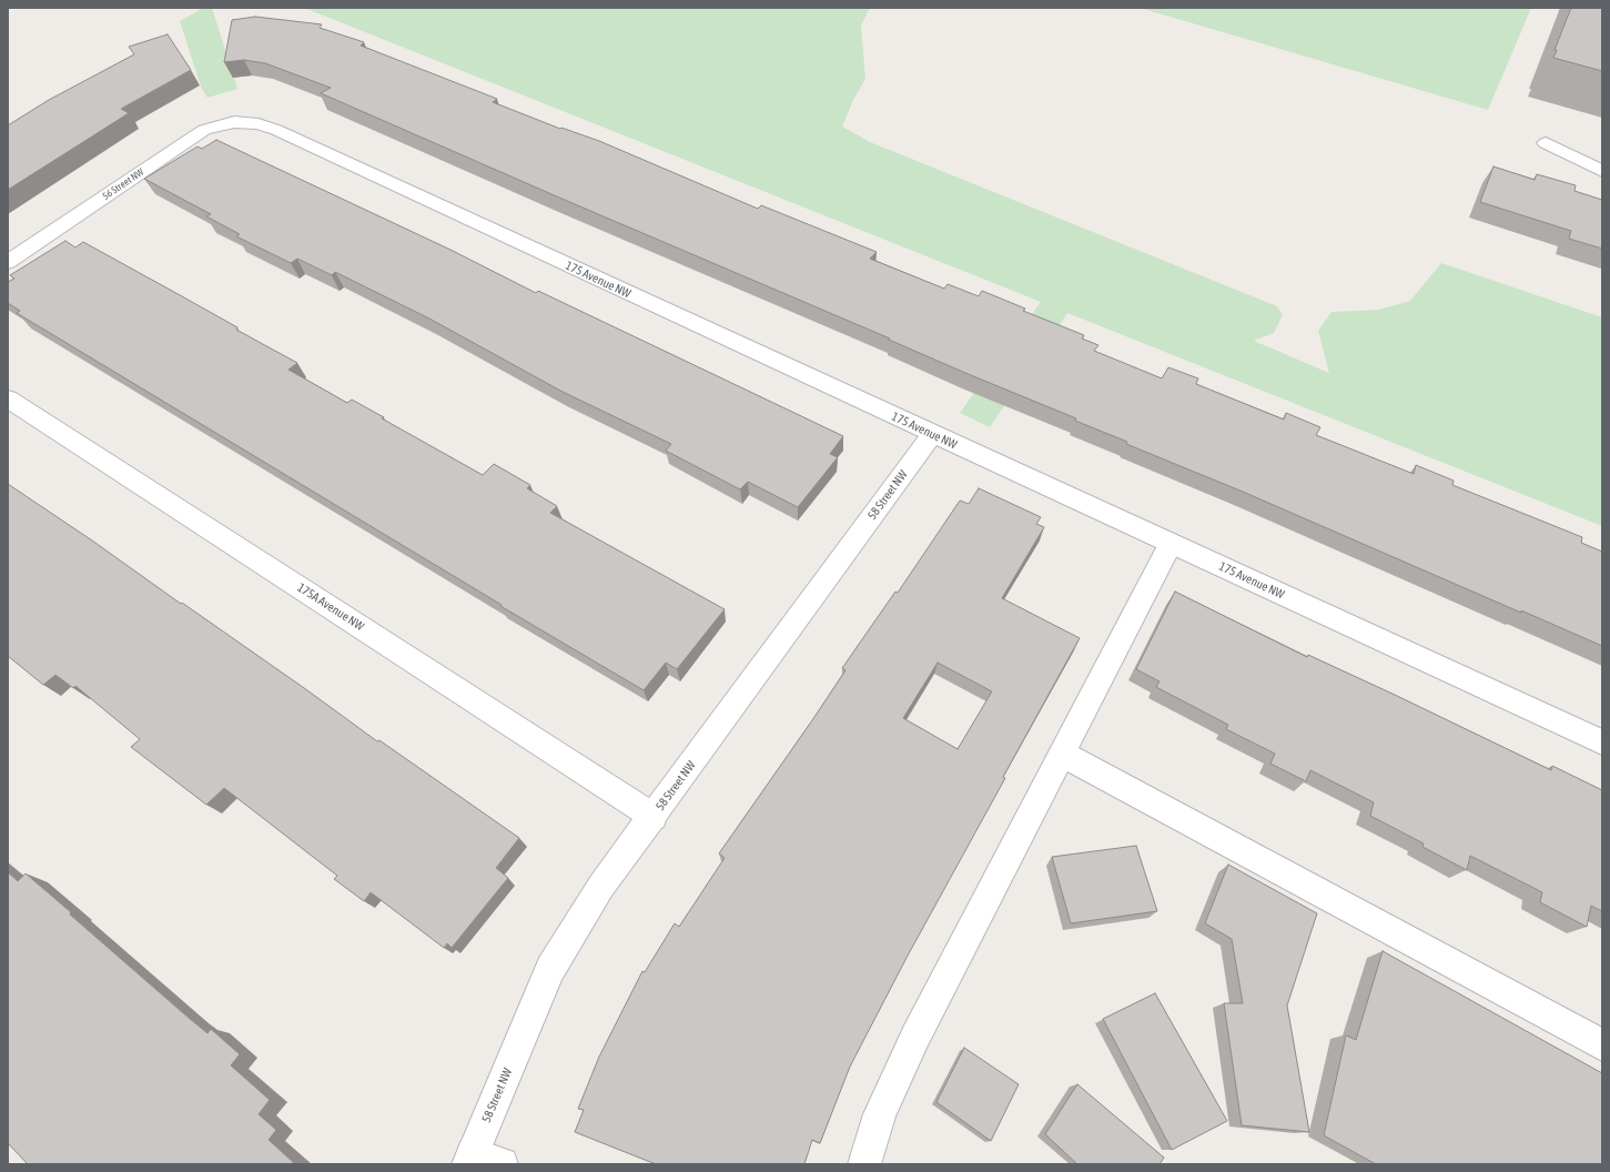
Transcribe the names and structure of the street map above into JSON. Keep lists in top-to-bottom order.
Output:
{
  "streets": {
    "street": [
      "56 Street NW",
      "175 Avenue NW",
      "58 Street NW",
      "175A Avenue NW"
    ]
  },
  "crossings": [
    ["56 Street NW", "175 Avenue NW"],
    ["175 Avenue NW", "58 Street NW"],
    ["58 Street NW", "175A Avenue NW"]
  ]
}
